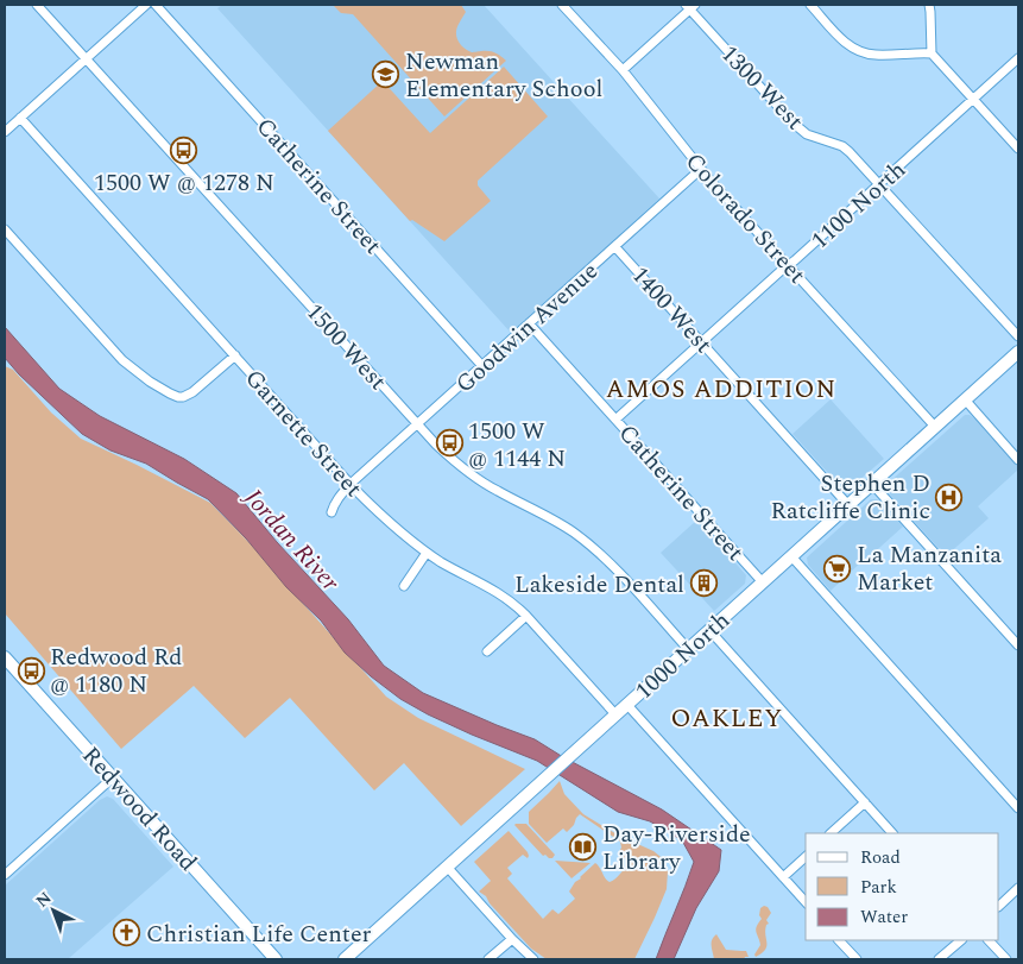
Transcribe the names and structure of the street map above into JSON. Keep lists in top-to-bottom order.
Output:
{
  "streets": {
    "street": [
      "1300 West",
      "Catherine Street",
      "1100 North",
      "Colorado Street",
      "1400 West",
      "Goodwin Avenue",
      "1500 West",
      "Garnette Street",
      "1000 North",
      "Redwood Road"
    ]
  },
  "crossings": [
    ["1300 West", "1100 North"],
    ["Catherine Street", "1100 North"],
    ["Catherine Street", "Goodwin Avenue"],
    ["Catherine Street", "1000 North"],
    ["1100 North", "Colorado Street"],
    ["1100 North", "1400 West"],
    ["Colorado Street", "Goodwin Avenue"],
    ["Colorado Street", "1000 North"],
    ["1400 West", "Goodwin Avenue"],
    ["1400 West", "1000 North"],
    ["Goodwin Avenue", "1500 West"],
    ["Goodwin Avenue", "Garnette Street"],
    ["1500 West", "1000 North"],
    ["Garnette Street", "1000 North"]
  ],
  "districts": ["AMOS ADDITION", "OAKLEY"],
  "water": ["Jordan River"],
  "places": {
    "school or university": ["Newman Elementary School"],
    "bus stop": ["1500 W @ 1278 N", "1500 W @ 1144 N", "Redwood Rd @ 1180 N"],
    "hospital": ["Stephen D Ratcliffe Clinic"],
    "supermarket": ["La Manzanita Market"],
    "building": ["Lakeside Dental"],
    "library": ["Day-Riverside Library"],
    "church": ["Christian Life Center"]
  },
  "legend": ["Road", "Park", "Water"],
  "north": "top left"
}
